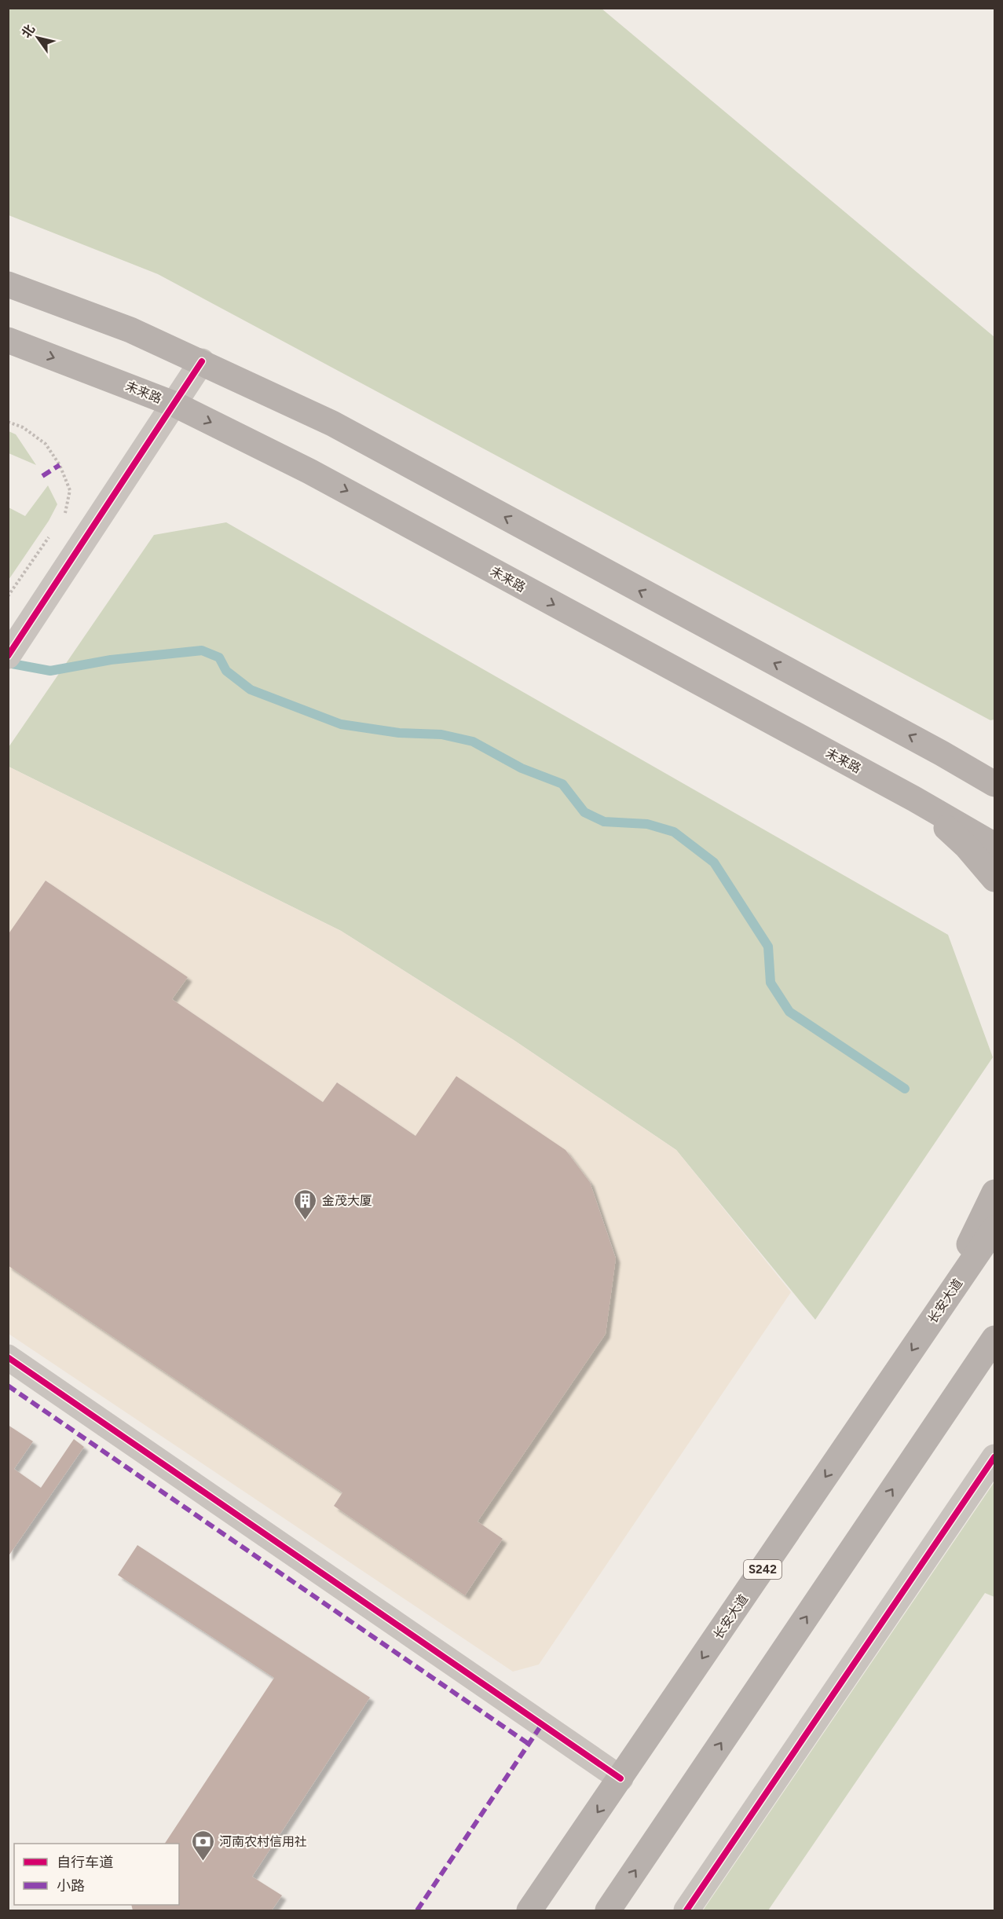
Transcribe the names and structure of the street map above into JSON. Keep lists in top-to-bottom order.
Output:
{
  "streets": {
    "main road": ["未来路", "长安大道", "S242"]
  },
  "places": {
    "building": ["金茂大厦"],
    "bank": ["河南农村信用社"]
  },
  "legend": ["自行车道", "小路"],
  "north": "top left"
}
